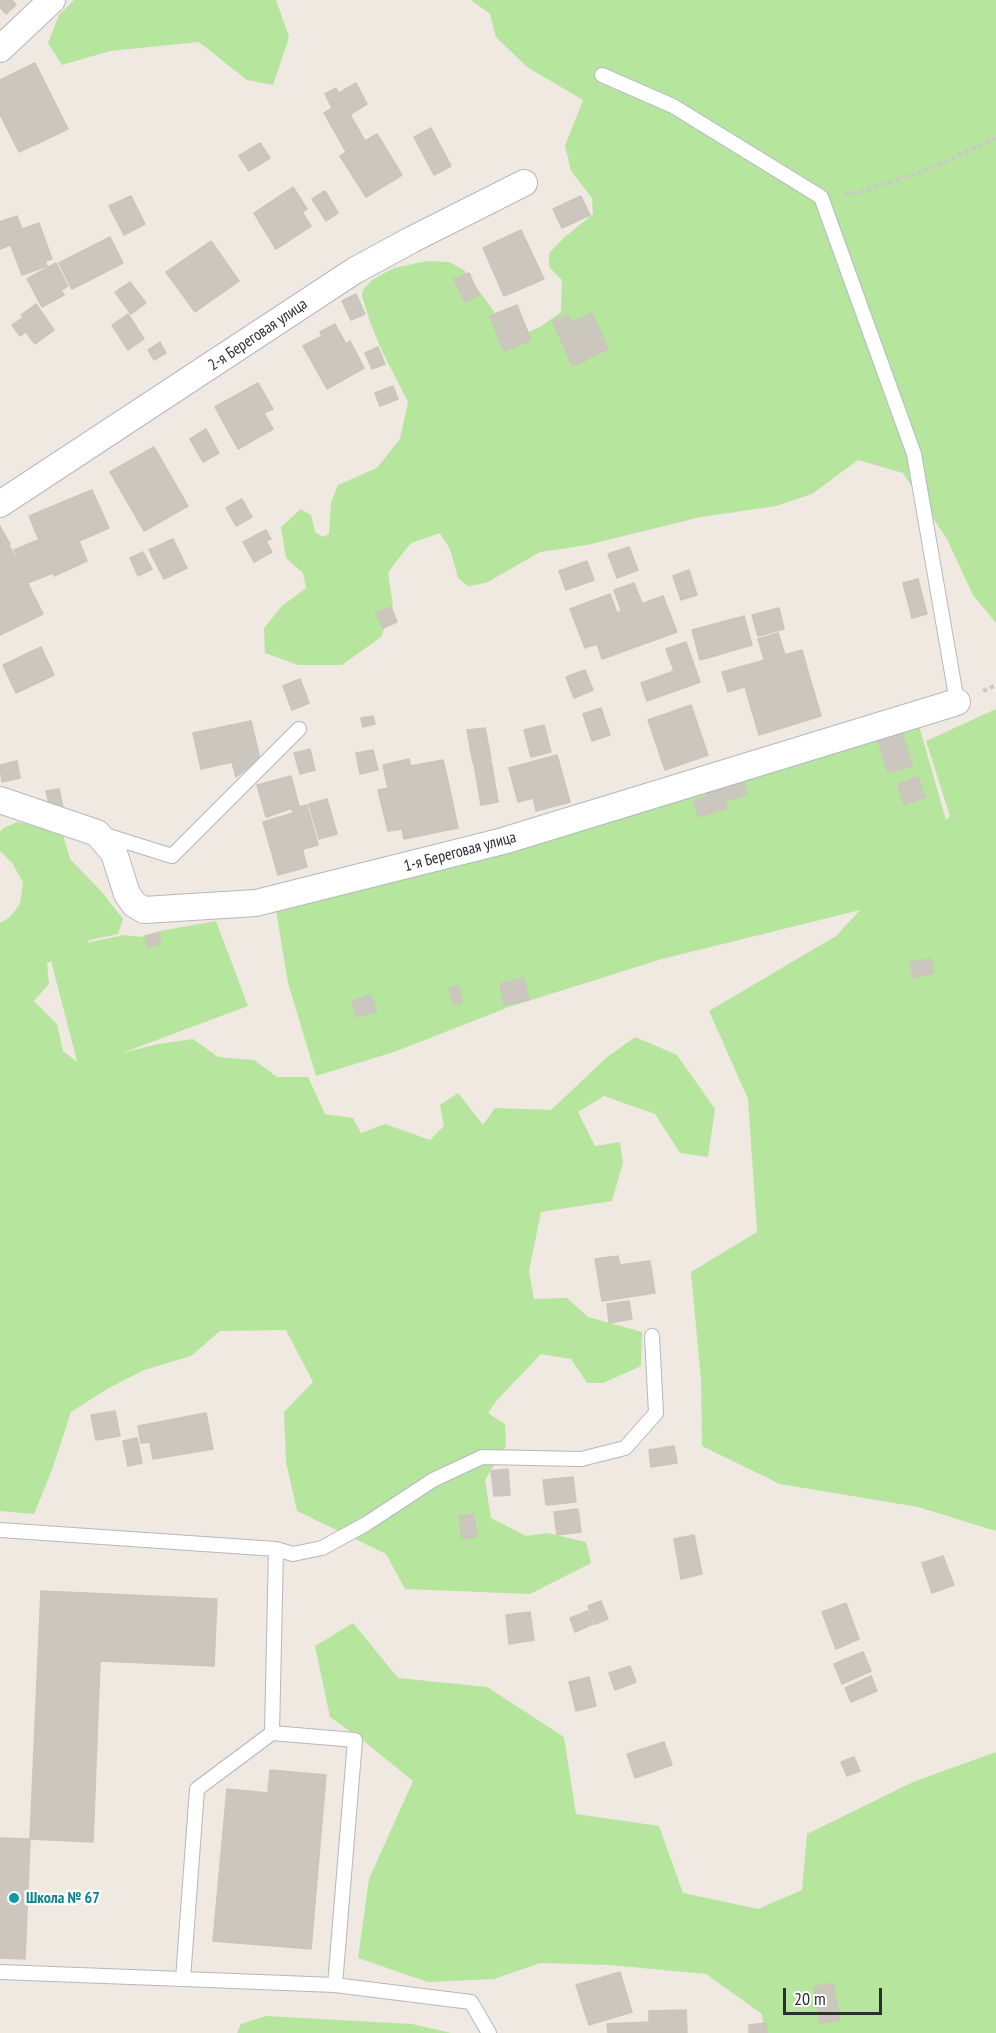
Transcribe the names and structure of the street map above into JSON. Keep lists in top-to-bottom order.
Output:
{
  "streets": {
    "street": ["2-я Береговая улица", "1-я Береговая улица"]
  },
  "places": ["Школа № 67"],
  "scale_bar": "20 m"
}
